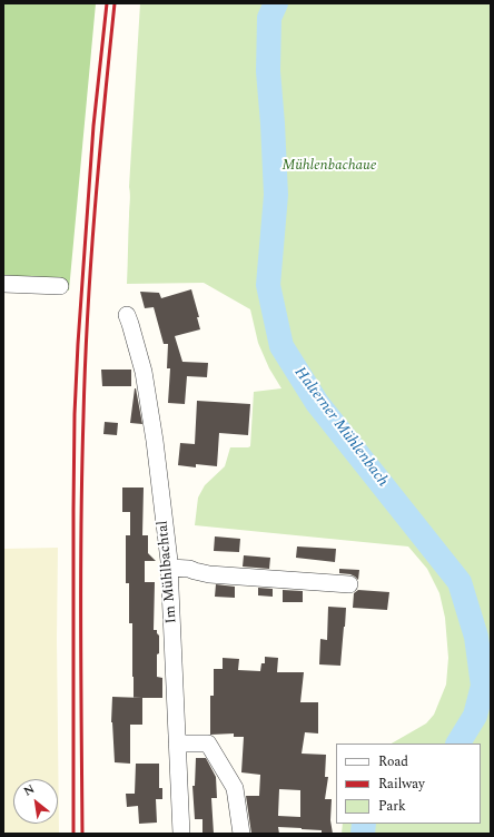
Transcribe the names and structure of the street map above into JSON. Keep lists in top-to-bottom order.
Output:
{
  "streets": {
    "street": ["Im Mühlbachtal"]
  },
  "water": ["Halterner Mühlenbach"],
  "parks": ["Mühlenbachaue"],
  "legend": ["Road", "Railway", "Park"],
  "north": "top left"
}
